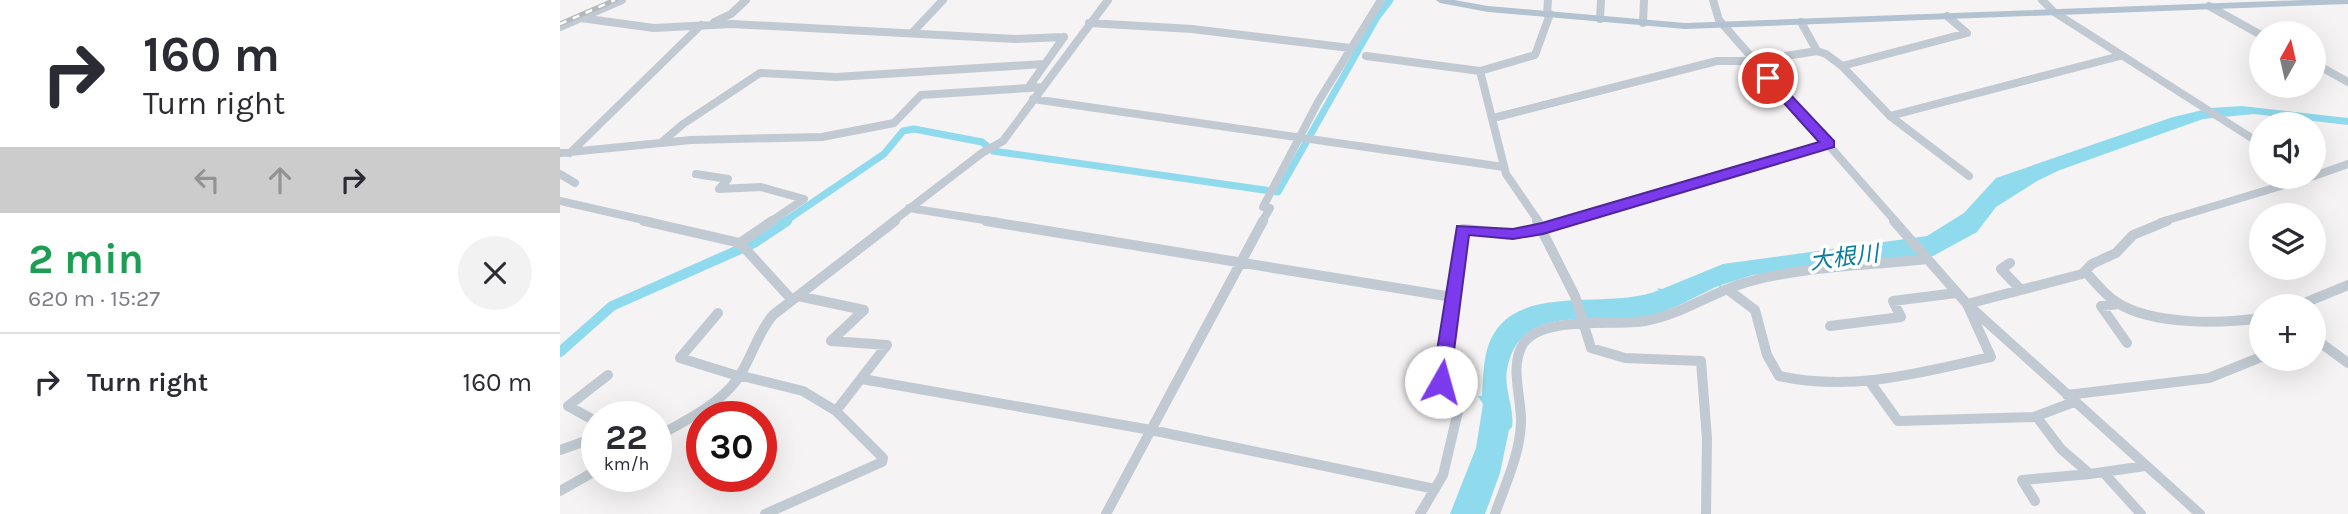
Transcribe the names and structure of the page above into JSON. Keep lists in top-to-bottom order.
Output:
{
  "water": ["大根川"],
  "north": "top",
  "page": {
    "turn": ["160 m", "Turn right"],
    "map_buttons": "+",
    "heading": ["2 min", "620 m · 15:27"],
    "list": [
      {
        "name": "Turn right",
        "value": "160 m"
      }
    ],
    "speed": "22 km/h",
    "limit": "30"
  }
}
